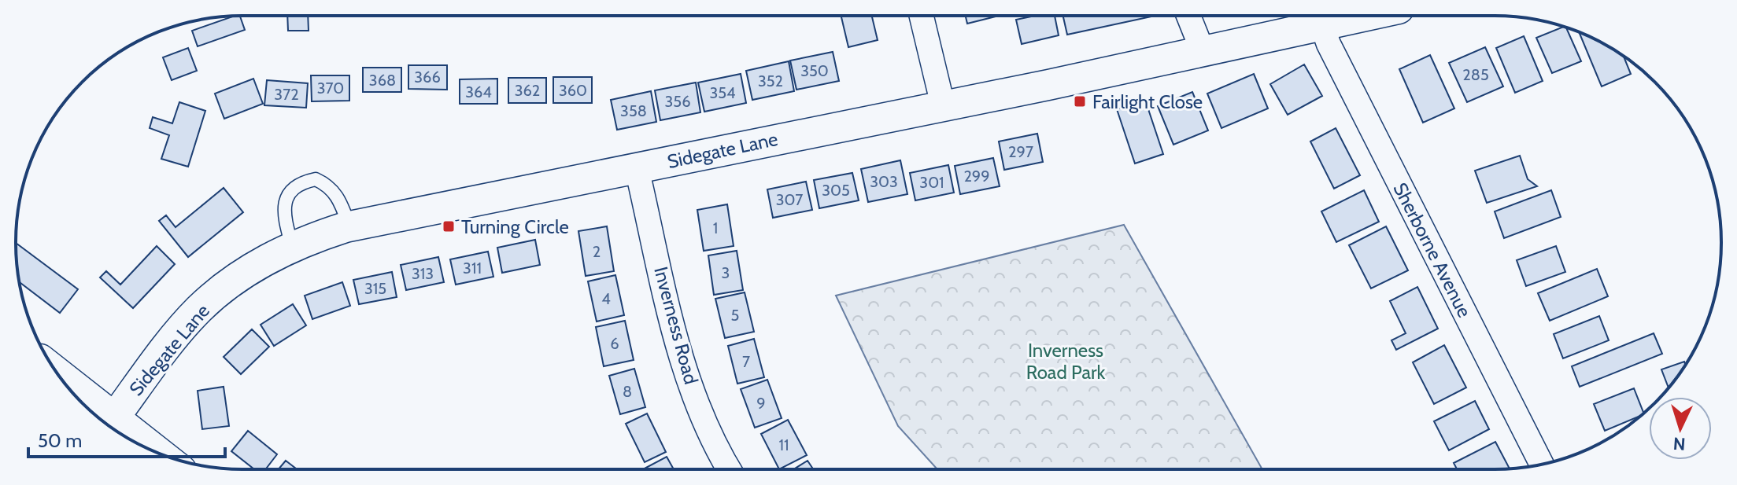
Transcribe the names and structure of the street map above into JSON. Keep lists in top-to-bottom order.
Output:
{
  "streets": {
    "street": ["Sidegate Lane", "Sherborne Avenue", "Inverness Road"]
  },
  "crossings": [
    ["Sidegate Lane", "Sherborne Avenue"],
    ["Sidegate Lane", "Inverness Road"]
  ],
  "parks": ["Inverness Road Park"],
  "places": {
    "transit": ["Fairlight Close", "Turning Circle"]
  },
  "house_numbers": [
    "350",
    "285",
    "366",
    "368",
    "352",
    "370",
    "362",
    "360",
    "364",
    "354",
    "372",
    "356",
    "358",
    "297",
    "299",
    "303",
    "301",
    "305",
    "307",
    "1",
    "2",
    "311",
    "3",
    "313",
    "315",
    "4",
    "5",
    "6",
    "7",
    "8",
    "9",
    "11"
  ],
  "scale_bar": "50 m",
  "north": "bottom"
}
